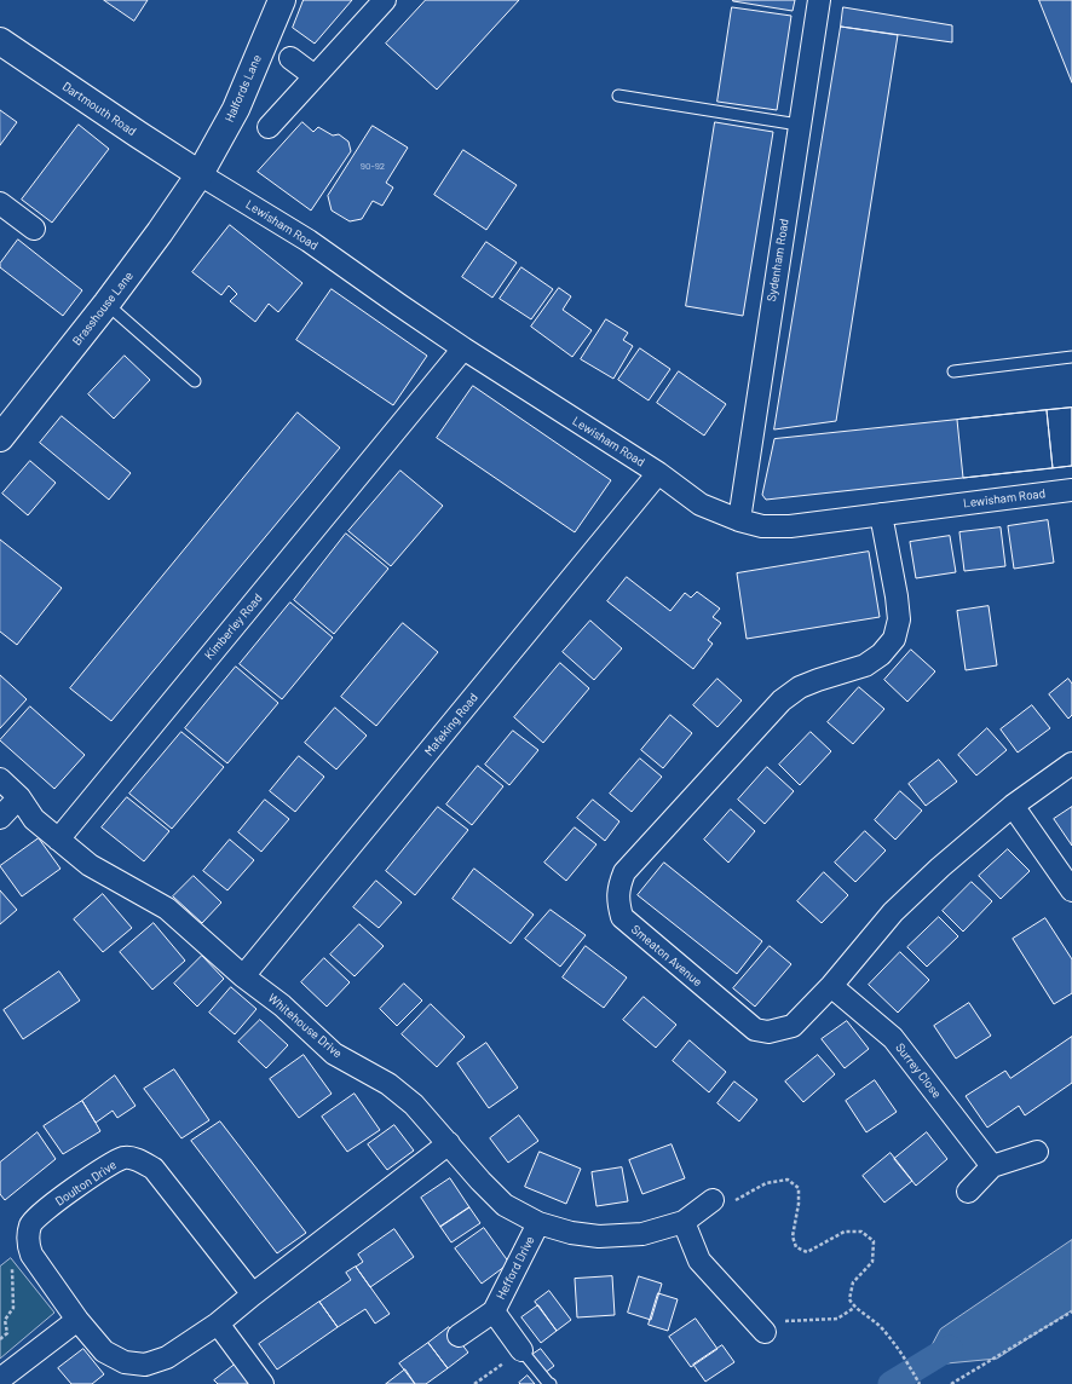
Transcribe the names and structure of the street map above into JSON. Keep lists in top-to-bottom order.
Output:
{
  "streets": {
    "street": [
      "Halfords Lane",
      "Dartmouth Road",
      "Lewisham Road",
      "Sydenham Road",
      "Brasshouse Lane",
      "Kimberley Road",
      "Mafeking Road",
      "Smeaton Avenue",
      "Whitehouse Drive",
      "Surrey Close",
      "Doulton Drive",
      "Hefford Drive"
    ]
  },
  "crossings": [
    ["Halfords Lane", "Dartmouth Road"],
    ["Halfords Lane", "Lewisham Road"],
    ["Halfords Lane", "Brasshouse Lane"],
    ["Dartmouth Road", "Lewisham Road"],
    ["Dartmouth Road", "Brasshouse Lane"],
    ["Lewisham Road", "Sydenham Road"],
    ["Lewisham Road", "Brasshouse Lane"],
    ["Lewisham Road", "Kimberley Road"],
    ["Lewisham Road", "Mafeking Road"],
    ["Lewisham Road", "Smeaton Avenue"],
    ["Kimberley Road", "Whitehouse Drive"],
    ["Mafeking Road", "Whitehouse Drive"],
    ["Smeaton Avenue", "Surrey Close"],
    ["Whitehouse Drive", "Hefford Drive"]
  ],
  "house_numbers": ["90-92"]
}
